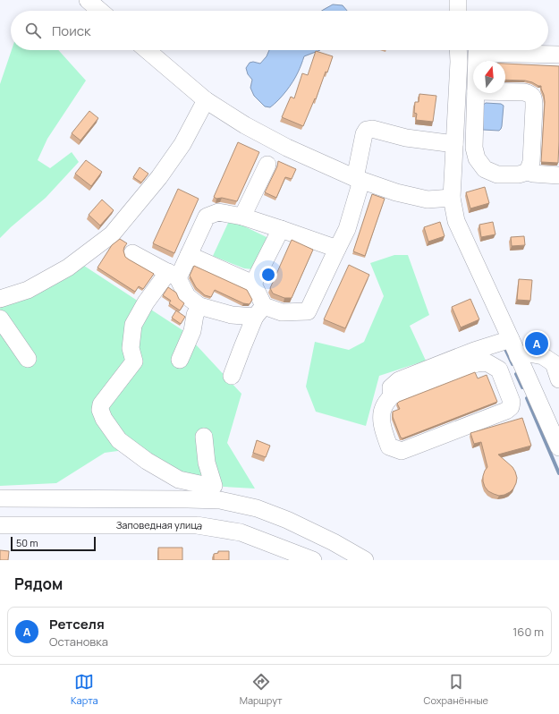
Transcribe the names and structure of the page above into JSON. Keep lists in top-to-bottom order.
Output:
{
  "streets": {
    "street": ["Заповедная улица"]
  },
  "scale_bar": "50 m",
  "north": "top",
  "page": {
    "search": "Поиск",
    "pins": "A",
    "scale": "50 m",
    "heading": "Рядом",
    "list": [
      {
        "mark": "A",
        "name": "Ретселя",
        "note": "Остановка",
        "value": "160 m"
      }
    ],
    "nav": ["Карта", "Маршрут", "Сохранённые"]
  }
}
